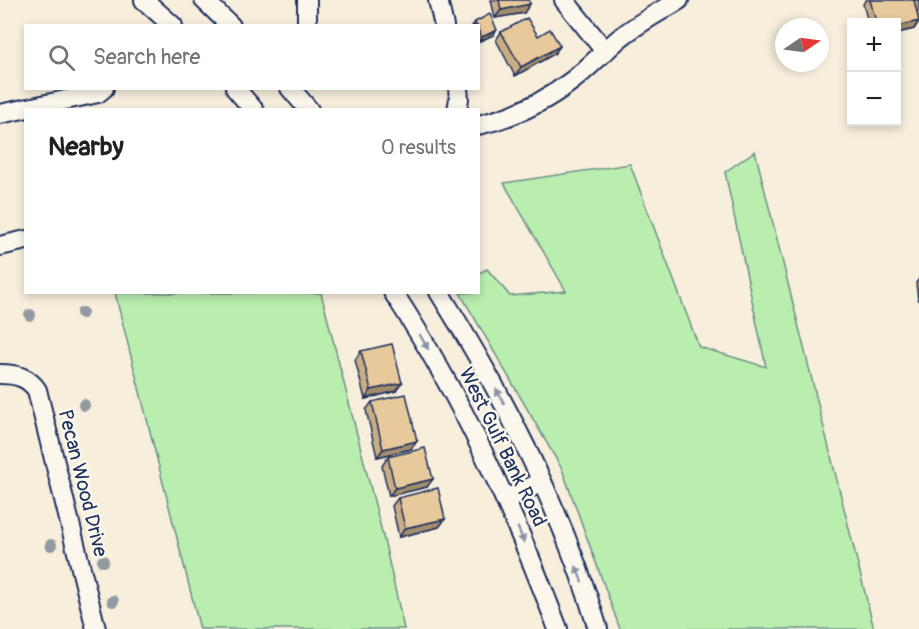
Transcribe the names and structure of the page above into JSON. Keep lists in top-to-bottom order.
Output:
{
  "streets": {
    "street": ["West Gulf Bank Road", "Pecan Wood Drive"]
  },
  "north": "right",
  "page": {
    "map_buttons": ["+", "−"],
    "search": "Search here",
    "heading": ["Nearby", "0 results"]
  }
}
